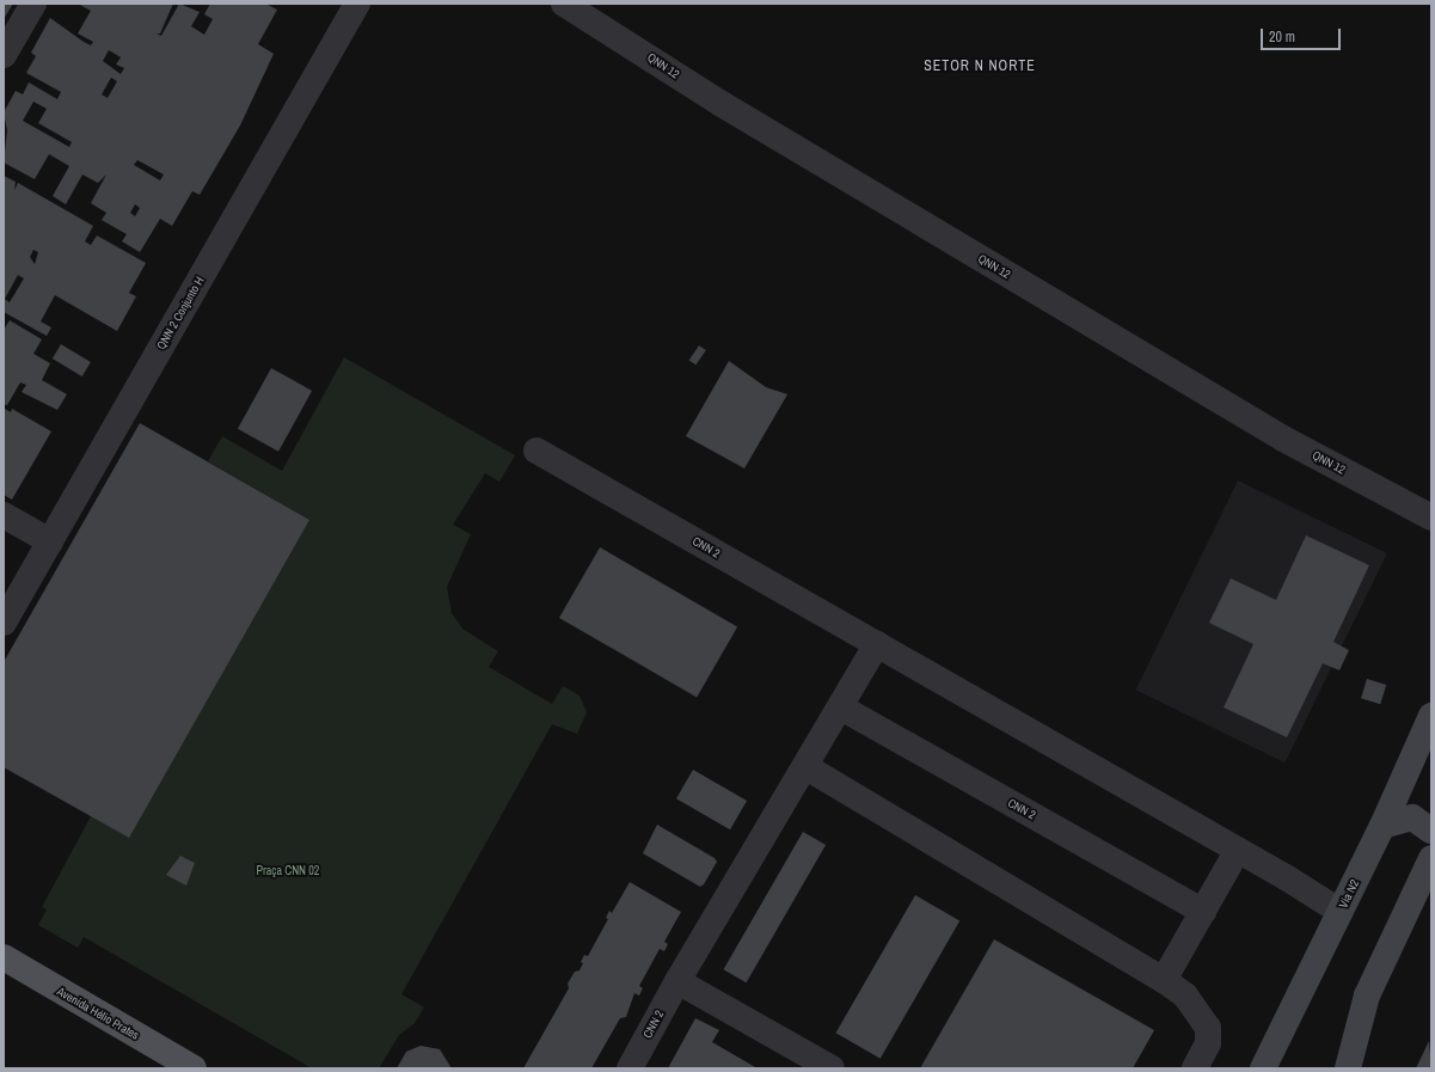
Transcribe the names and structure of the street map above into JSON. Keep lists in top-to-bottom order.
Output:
{
  "streets": {
    "main road": ["Via N2", "Avenida Hélio Prates"],
    "street": ["QNN 12", "QNN 2 Conjunto H", "CNN 2"]
  },
  "crossings": [
    ["CNN 2", "Via N2"]
  ],
  "districts": ["SETOR N NORTE"],
  "parks": ["Praça CNN 02"],
  "scale_bar": "20 m"
}
